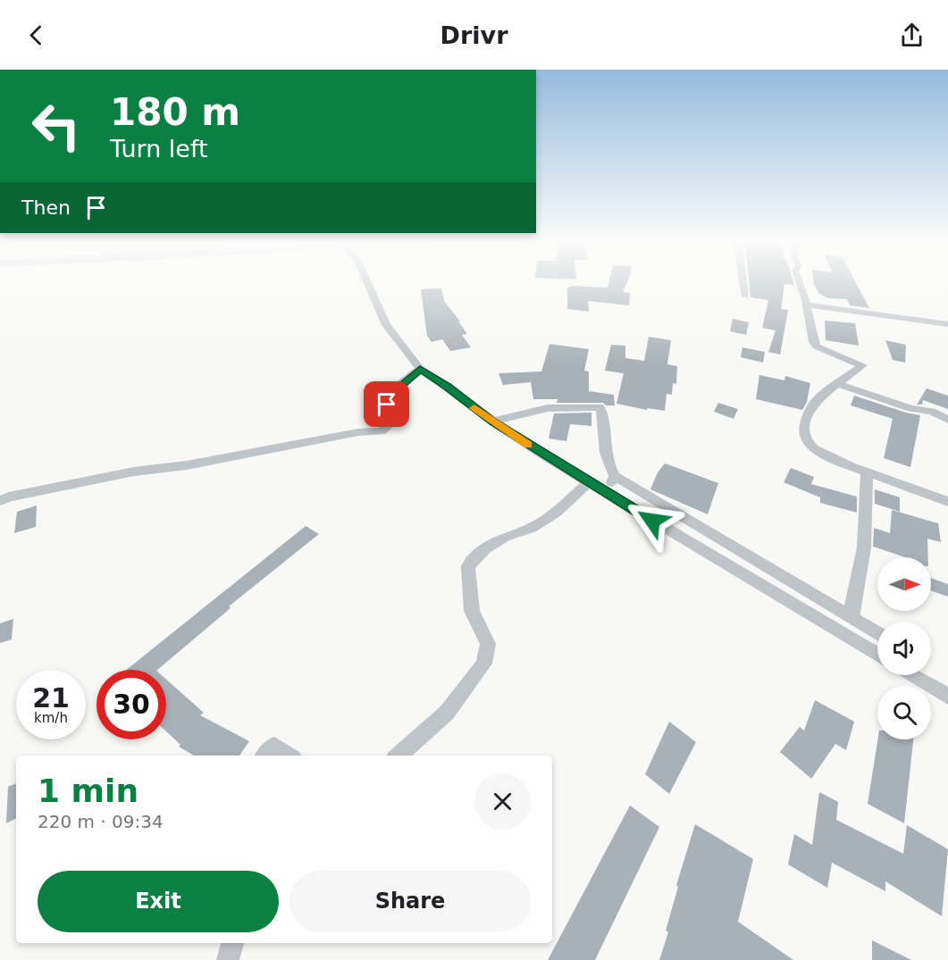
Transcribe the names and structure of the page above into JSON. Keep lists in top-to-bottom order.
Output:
{
  "north": "right",
  "page": {
    "header": "Drivr",
    "turn": ["180 m", "Turn left"],
    "then": "Then",
    "speed": "21 km/h",
    "limit": "30",
    "heading": ["1 min", "220 m · 09:34"],
    "buttons": ["Exit", "Share"]
  }
}
